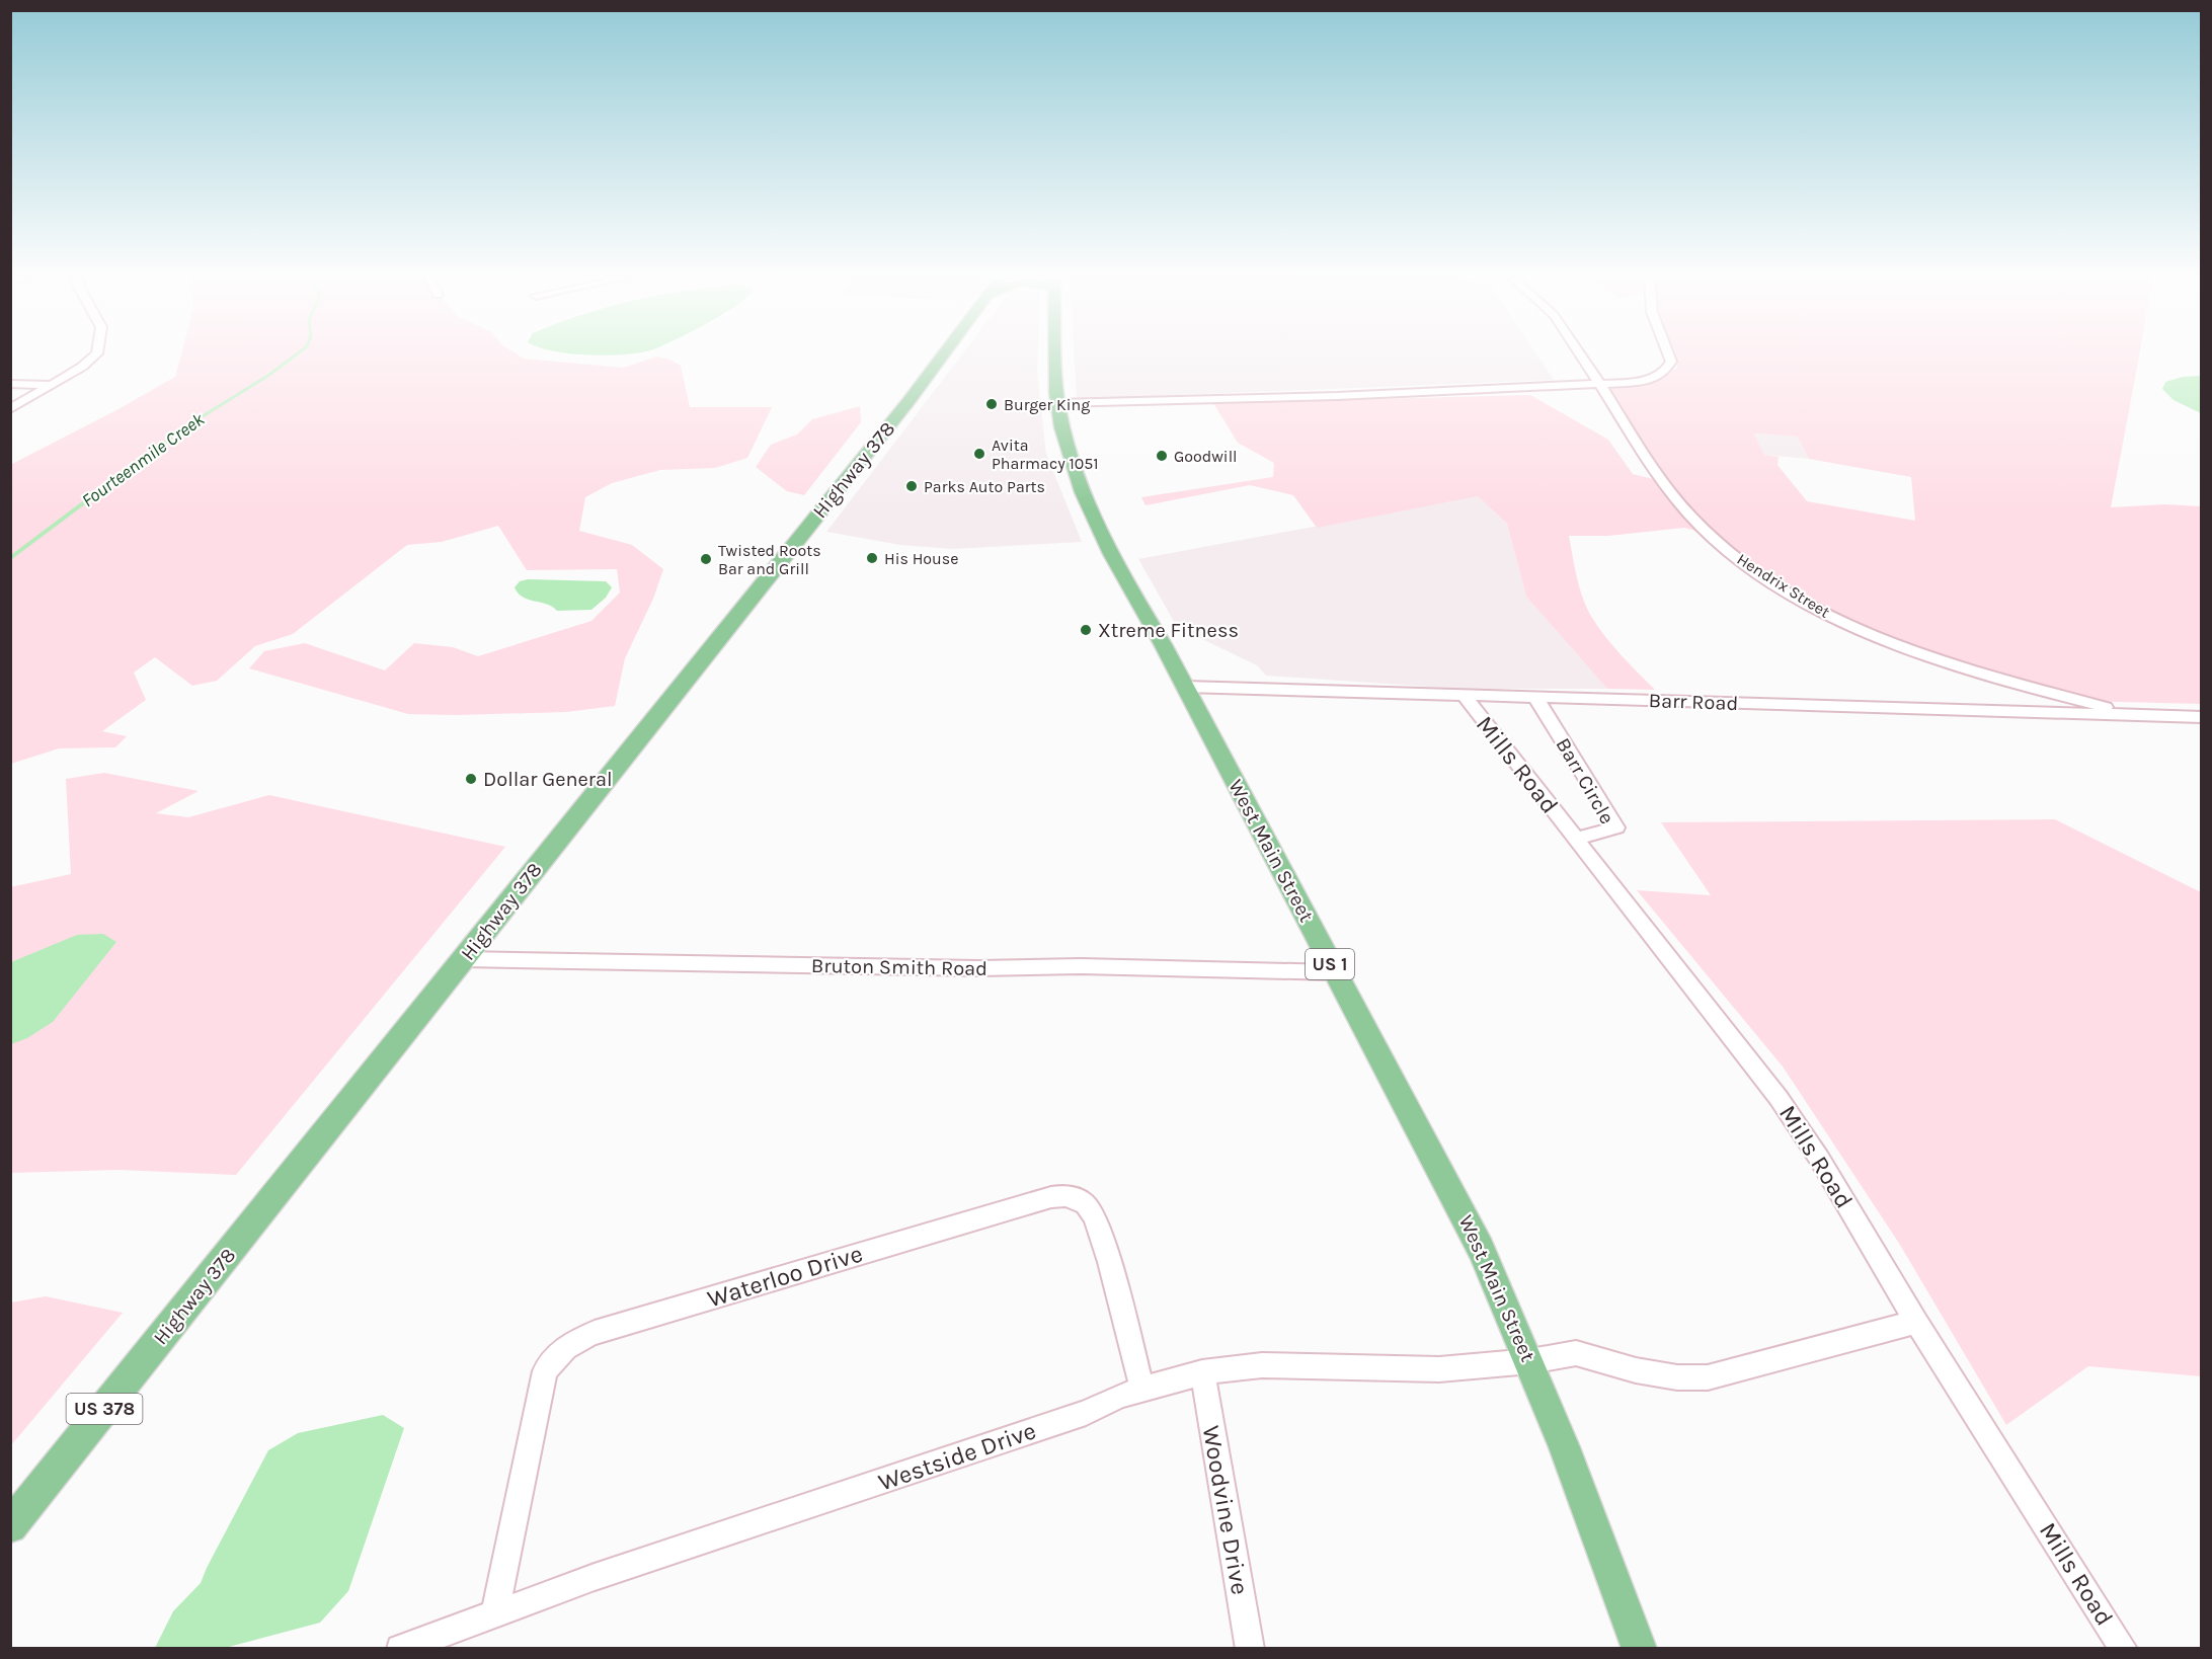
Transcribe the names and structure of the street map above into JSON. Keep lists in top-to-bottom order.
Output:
{
  "streets": {
    "main road": [
      "Highway 378",
      "West Main Street",
      "US 1",
      "US 378"
    ],
    "street": [
      "Hendrix Street",
      "Barr Road",
      "Mills Road",
      "Barr Circle",
      "Bruton Smith Road",
      "Waterloo Drive",
      "Westside Drive",
      "Woodvine Drive"
    ]
  },
  "crossings": [
    ["Highway 378", "Bruton Smith Road"],
    ["Hendrix Street", "Barr Road"],
    ["Barr Road", "Mills Road"],
    ["Barr Road", "Barr Circle"],
    ["Barr Road", "West Main Street"],
    ["Mills Road", "Barr Circle"],
    ["Mills Road", "Westside Drive"],
    ["West Main Street", "Bruton Smith Road"],
    ["West Main Street", "Westside Drive"],
    ["Waterloo Drive", "Westside Drive"],
    ["Westside Drive", "Woodvine Drive"]
  ],
  "water": ["Fourteenmile Creek"],
  "places": [
    "Burger King",
    "Avita Pharmacy 1051",
    "Goodwill",
    "Parks Auto Parts",
    "His House",
    "Twisted Roots Bar and Grill",
    "Xtreme Fitness",
    "Dollar General"
  ]
}
